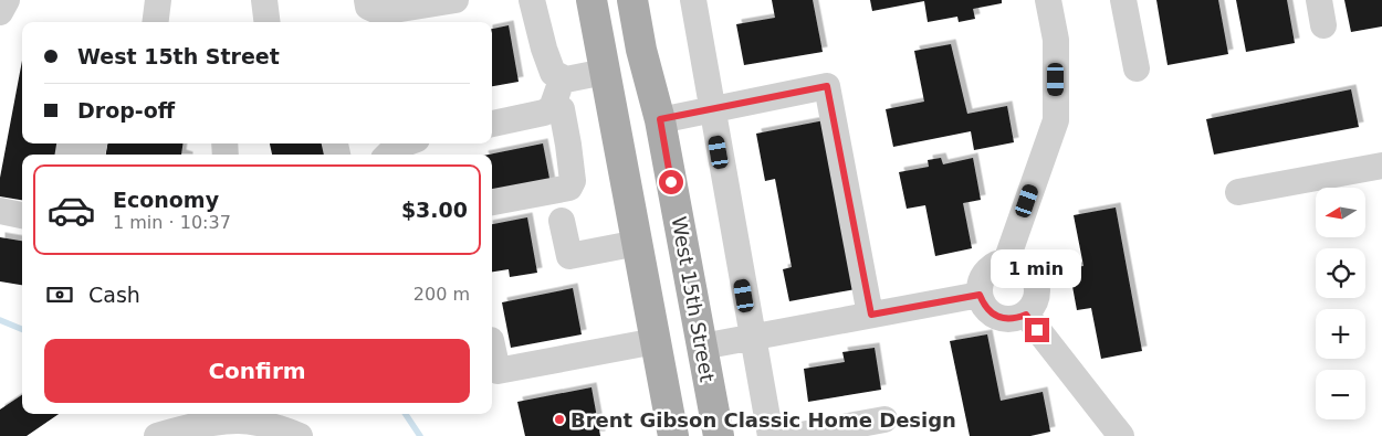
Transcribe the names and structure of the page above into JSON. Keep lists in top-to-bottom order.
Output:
{
  "streets": {
    "main road": ["West 15th Street"]
  },
  "places": ["Brent Gibson Classic Home Design"],
  "north": "left",
  "page": {
    "banner": ["West 15th Street", "Drop-off"],
    "list": [
      {
        "name": "Economy",
        "note": "1 min · 10:37",
        "value": "$3.00"
      }
    ],
    "map_buttons": ["+", "−"],
    "bubble": "1 min",
    "pay": ["Cash", "200 m"],
    "buttons": "Confirm"
  }
}
